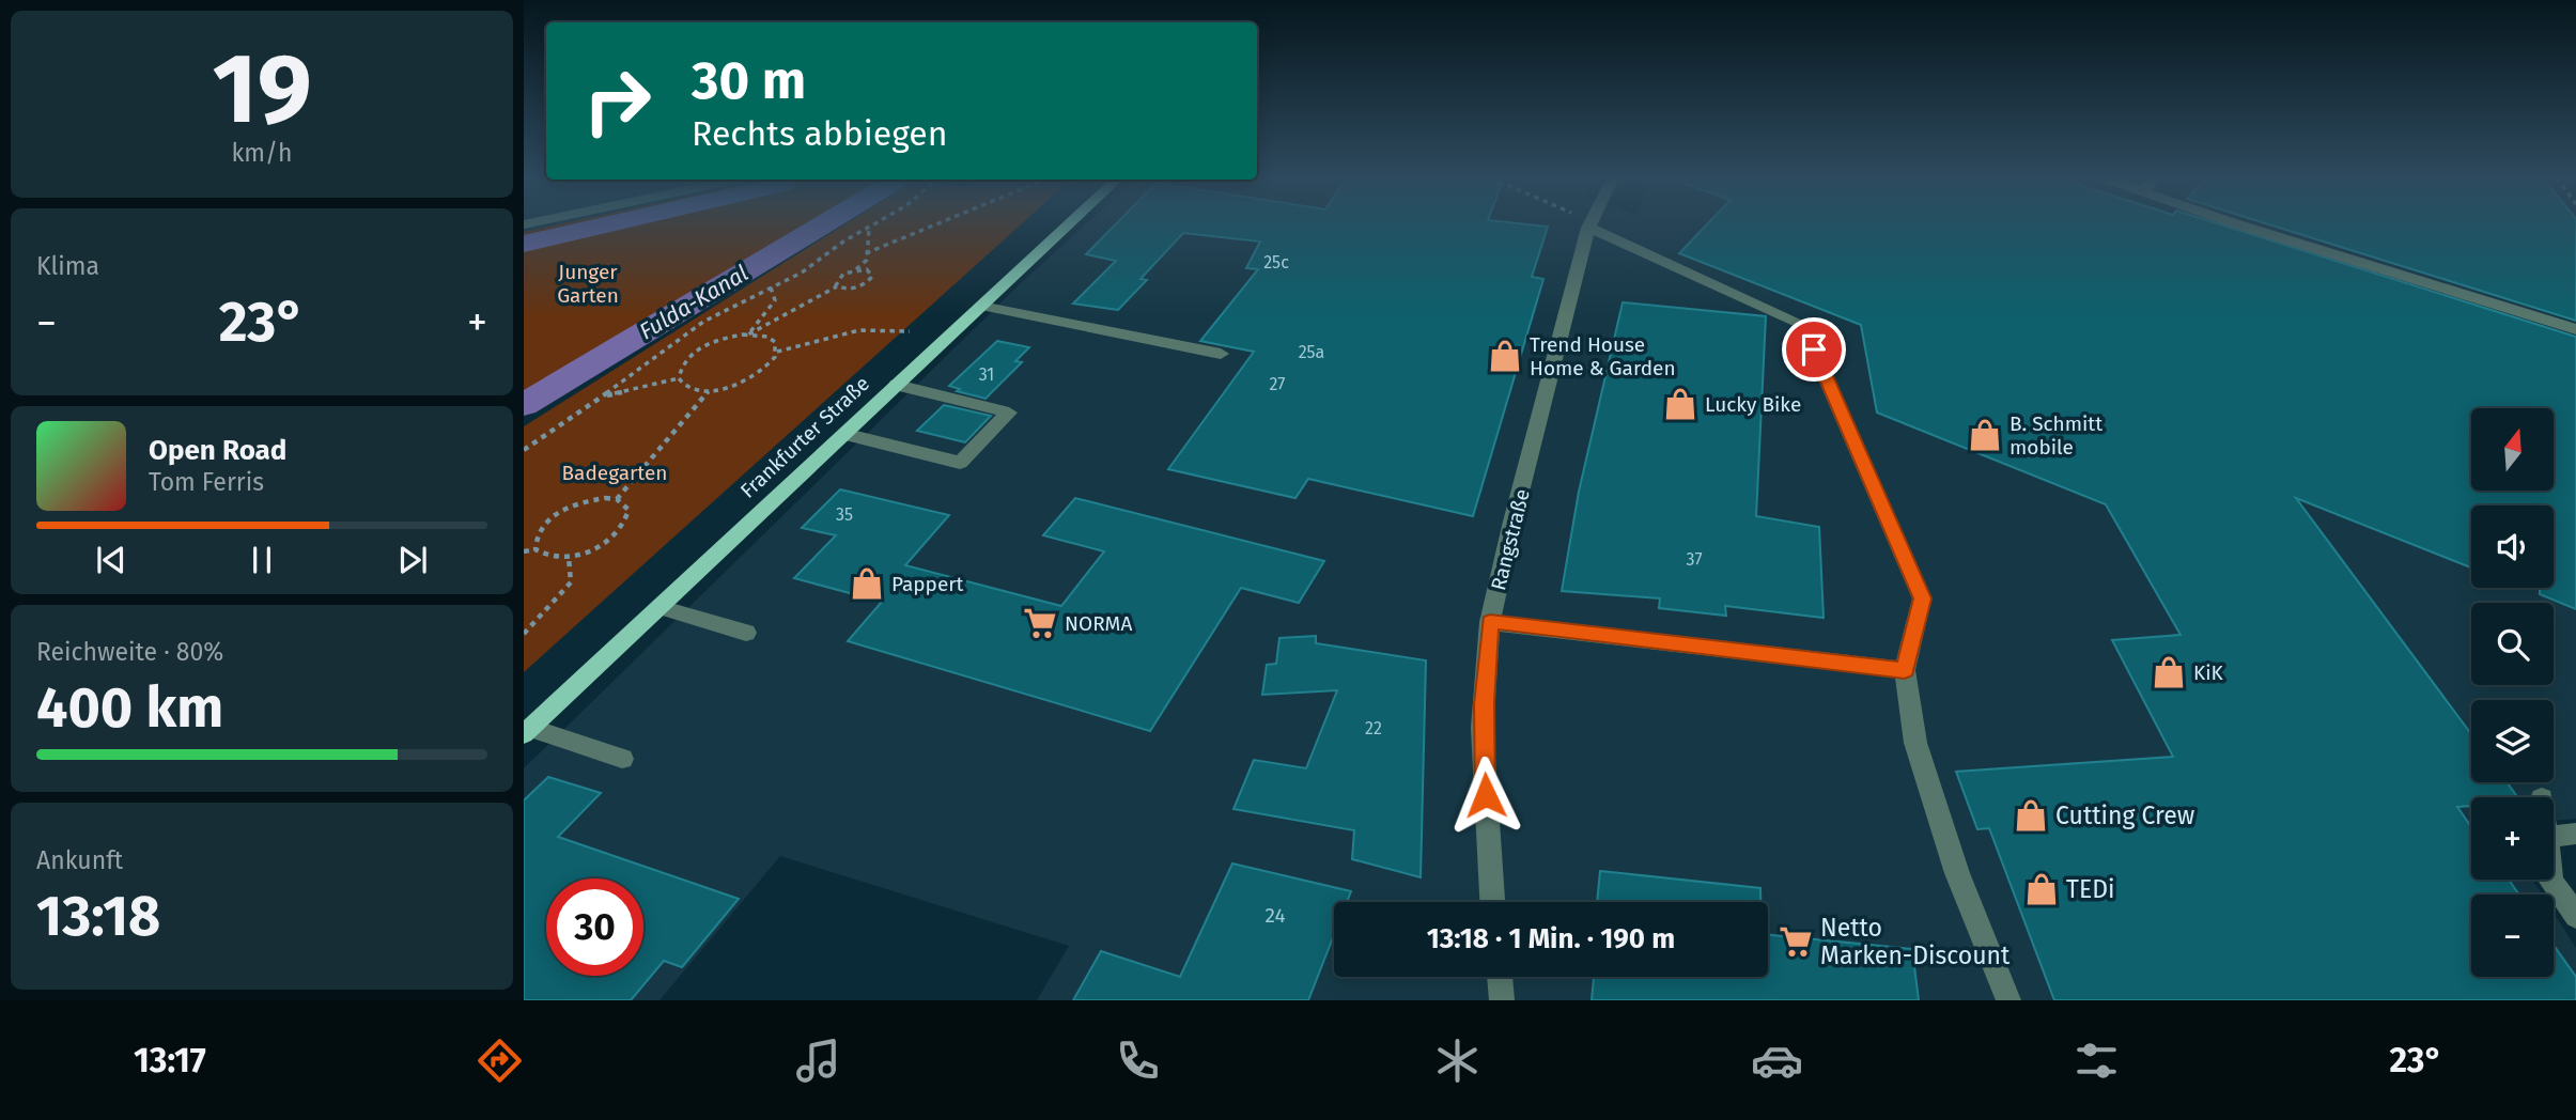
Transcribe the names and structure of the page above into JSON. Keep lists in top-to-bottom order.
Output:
{
  "streets": {
    "main road": ["Frankfurter Straße"],
    "street": ["Rangstraße"]
  },
  "water": ["Fulda-Kanal"],
  "parks": ["Junger Garten", "Badegarten"],
  "places": {
    "shop": [
      "Trend House Home & Garden",
      "Lucky Bike",
      "B. Schmitt mobile",
      "Pappert",
      "KiK",
      "Cutting Crew",
      "TEDi"
    ],
    "supermarket": ["NORMA", "Netto Marken-Discount"]
  },
  "house_numbers": [
    "25c",
    "25a",
    "31",
    "27",
    "35",
    "37",
    "22",
    "24"
  ],
  "north": "top",
  "page": {
    "tile": [
      ["19", "km/h"],
      "Klima",
      ["Reichweite · 80%", "400 km"],
      ["Ankunft", "13:18"]
    ],
    "turn": ["30 m", "Rechts abbiegen"],
    "heat": ["−", "23°", "+"],
    "map_buttons": ["+", "−"],
    "song": ["Open Road", "Tom Ferris"],
    "limit": "30",
    "trip": "13:18 · 1 Min. · 190 m",
    "tabs": ["13:17", "23°"]
  }
}
